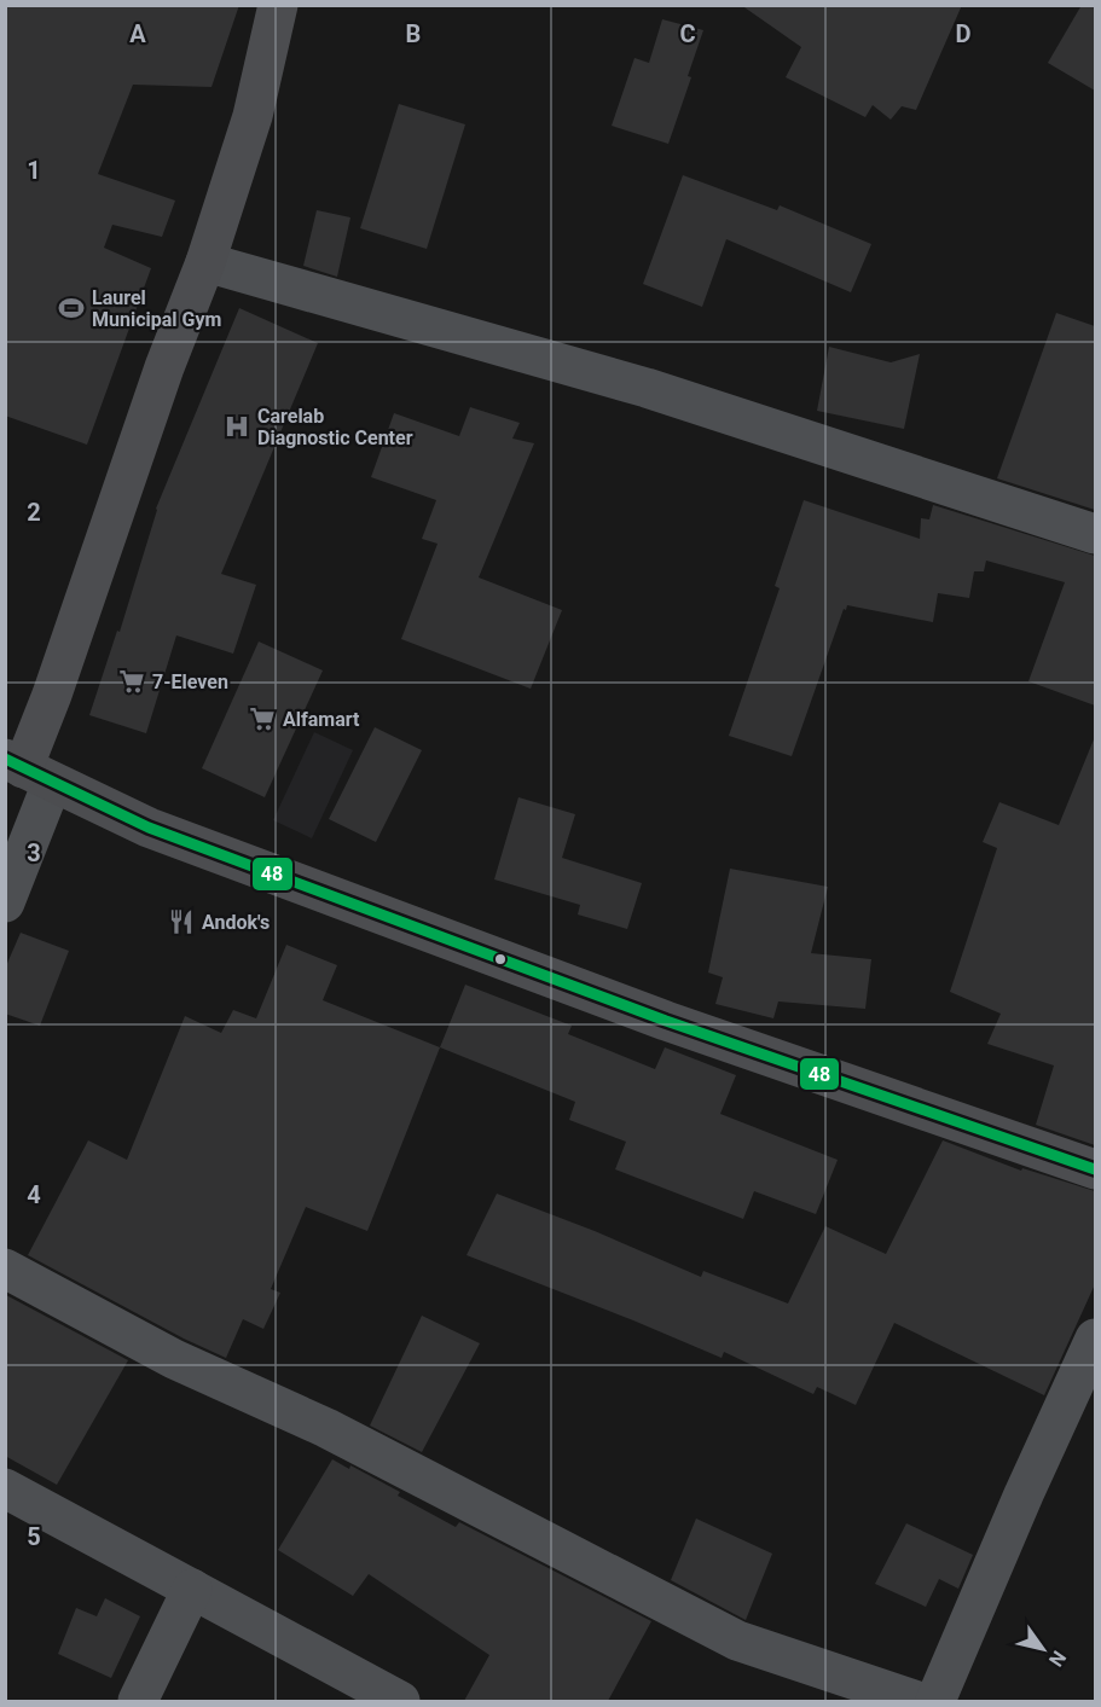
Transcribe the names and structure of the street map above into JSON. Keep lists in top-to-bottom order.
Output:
{
  "places": {
    "sports": ["Laurel Municipal Gym"],
    "hospital": ["Carelab Diagnostic Center"],
    "supermarket": ["7-Eleven", "Alfamart"],
    "restaurant": ["Andok's"]
  },
  "lines": ["transit line 48"],
  "north": "bottom right",
  "grid": {
    "columns": [
      "A",
      "B",
      "C",
      "D"
    ],
    "rows": [
      "1",
      "2",
      "3",
      "4",
      "5"
    ]
  }
}
